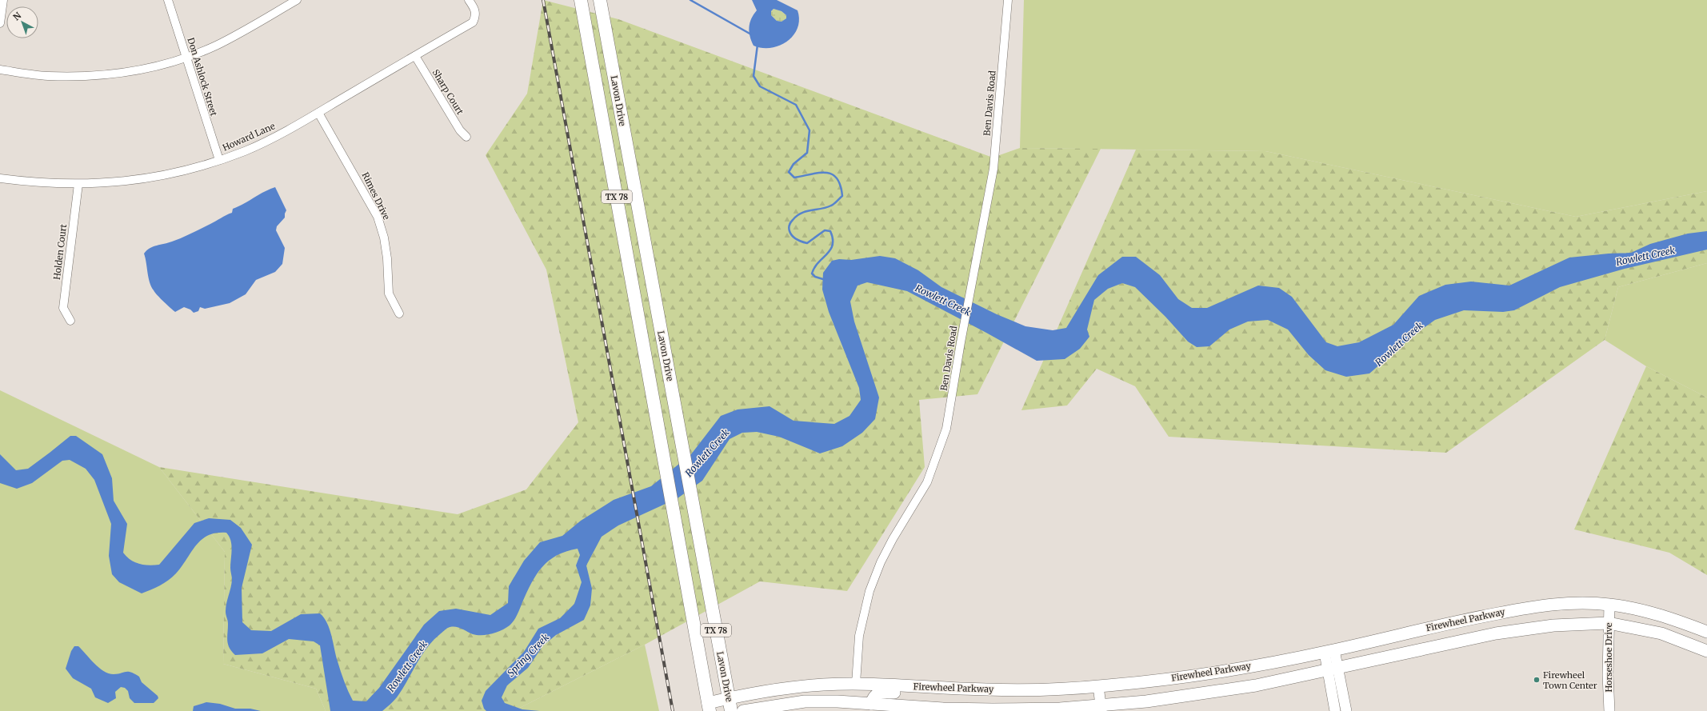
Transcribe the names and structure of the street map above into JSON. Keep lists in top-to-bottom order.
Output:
{
  "streets": {
    "main road": ["Lavon Drive", "TX 78", "Firewheel Parkway"],
    "street": [
      "Don Ashlock Street",
      "Sharp Court",
      "Ben Davis Road",
      "Howard Lane",
      "Rimes Drive",
      "Holden Court",
      "Horseshoe Drive"
    ]
  },
  "crossings": [
    ["Don Ashlock Street", "Howard Lane"],
    ["Sharp Court", "Howard Lane"],
    ["Lavon Drive", "Firewheel Parkway"],
    ["Ben Davis Road", "Firewheel Parkway"],
    ["Howard Lane", "Rimes Drive"],
    ["Howard Lane", "Holden Court"],
    ["TX 78", "Firewheel Parkway"],
    ["Firewheel Parkway", "Horseshoe Drive"]
  ],
  "water": ["Rowlett Creek", "Spring Creek"],
  "places": ["Firewheel Town Center"],
  "north": "top left"
}
